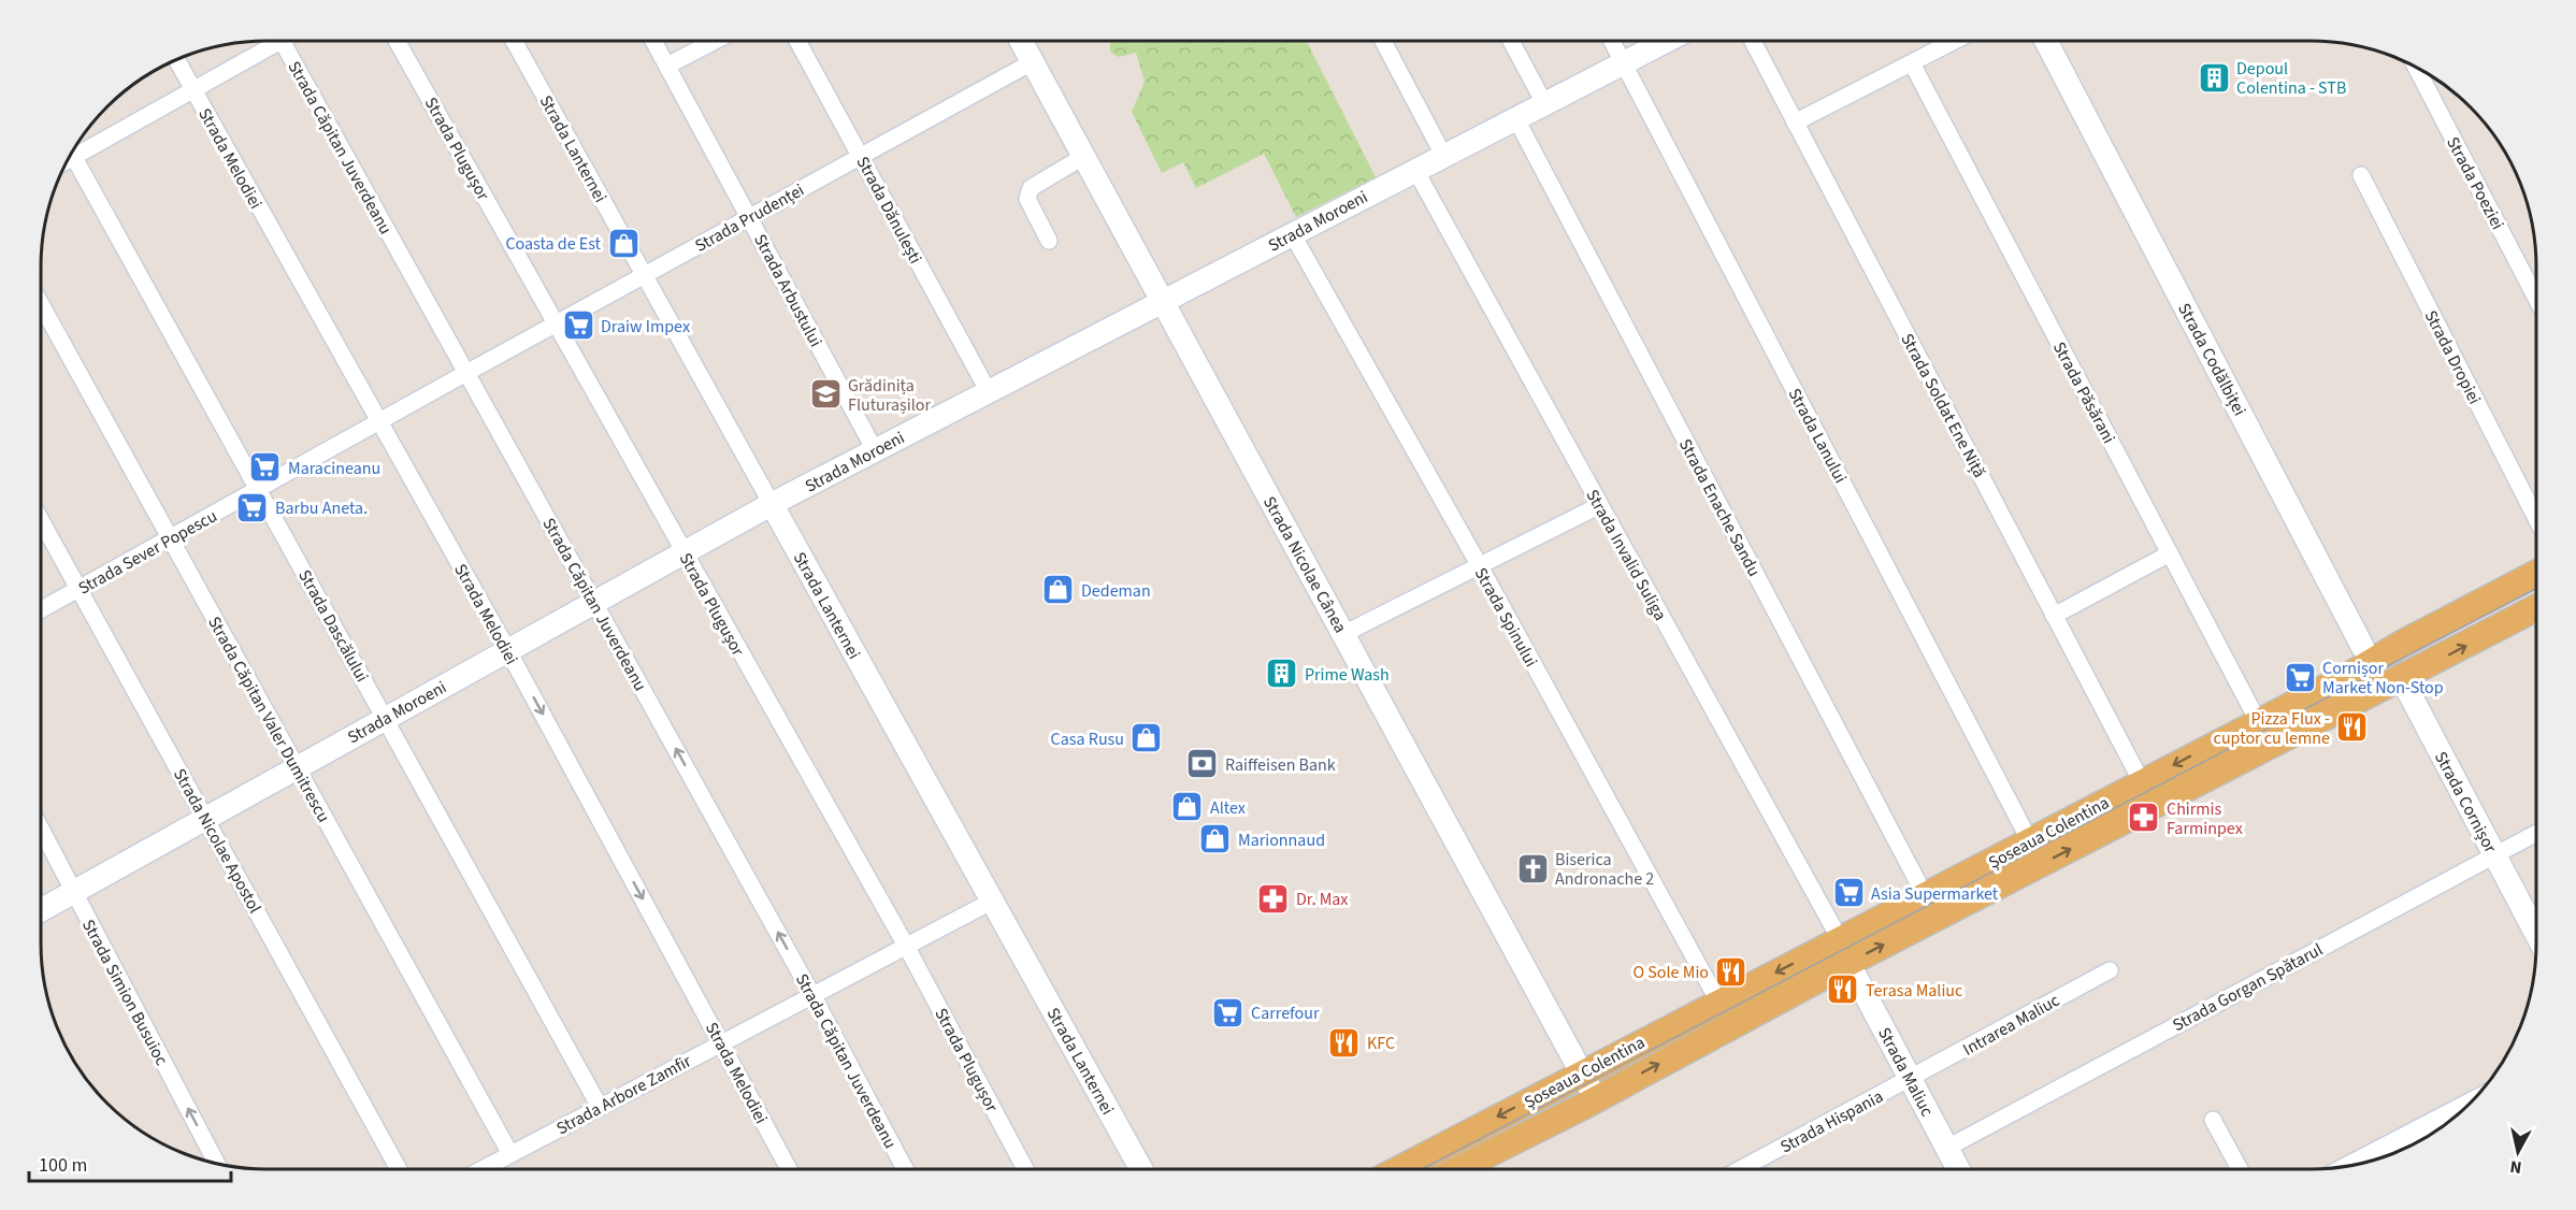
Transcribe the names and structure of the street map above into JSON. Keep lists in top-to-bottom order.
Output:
{
  "streets": {
    "main road": ["Șoseaua Colentina"],
    "street": [
      "Strada Căpitan Juverdeanu",
      "Strada Plugușor",
      "Strada Lanternei",
      "Strada Melodiei",
      "Strada Poeziei",
      "Strada Dănulești",
      "Strada Prudenței",
      "Strada Moroeni",
      "Strada Arbustului",
      "Strada Dropiei",
      "Strada Codălbiței",
      "Strada Păsărani",
      "Strada Soldat Ene Niță",
      "Strada Lanului",
      "Strada Enache Sandu",
      "Strada Sever Popescu",
      "Strada Invalid Suliga",
      "Strada Nicolae Cânea",
      "Strada Spinului",
      "Strada Dascălului",
      "Strada Căpitan Valer Dumitrescu",
      "Strada Cornișor",
      "Strada Nicolae Apostol",
      "Strada Gorgan Spătarul",
      "Strada Simion Busuioc",
      "Intrarea Maliuc",
      "Strada Maliuc",
      "Strada Arbore Zamfir",
      "Strada Hispania"
    ]
  },
  "crossings": [
    ["Strada Căpitan Juverdeanu", "Strada Prudenței"],
    ["Strada Căpitan Juverdeanu", "Strada Moroeni"],
    ["Strada Căpitan Juverdeanu", "Strada Sever Popescu"],
    ["Strada Căpitan Juverdeanu", "Strada Arbore Zamfir"],
    ["Strada Plugușor", "Strada Prudenței"],
    ["Strada Plugușor", "Strada Moroeni"],
    ["Strada Plugușor", "Strada Arbore Zamfir"],
    ["Strada Lanternei", "Strada Prudenței"],
    ["Strada Lanternei", "Strada Moroeni"],
    ["Strada Lanternei", "Strada Arbore Zamfir"],
    ["Strada Melodiei", "Strada Moroeni"],
    ["Strada Melodiei", "Strada Sever Popescu"],
    ["Strada Melodiei", "Strada Arbore Zamfir"],
    ["Strada Dănulești", "Strada Prudenței"],
    ["Strada Dănulești", "Strada Moroeni"],
    ["Strada Prudenței", "Strada Arbustului"],
    ["Strada Prudenței", "Strada Sever Popescu"],
    ["Strada Prudenței", "Strada Nicolae Cânea"],
    ["Strada Moroeni", "Strada Arbustului"],
    ["Strada Moroeni", "Strada Lanului"],
    ["Strada Moroeni", "Strada Enache Sandu"],
    ["Strada Moroeni", "Strada Invalid Suliga"],
    ["Strada Moroeni", "Strada Nicolae Cânea"],
    ["Strada Moroeni", "Strada Spinului"],
    ["Strada Moroeni", "Strada Dascălului"],
    ["Strada Moroeni", "Strada Căpitan Valer Dumitrescu"],
    ["Strada Moroeni", "Strada Nicolae Apostol"],
    ["Strada Moroeni", "Strada Simion Busuioc"],
    ["Strada Codălbiței", "Strada Cornișor"],
    ["Strada Codălbiței", "Șoseaua Colentina"],
    ["Strada Păsărani", "Șoseaua Colentina"],
    ["Strada Soldat Ene Niță", "Șoseaua Colentina"],
    ["Strada Lanului", "Șoseaua Colentina"],
    ["Strada Enache Sandu", "Șoseaua Colentina"],
    ["Strada Sever Popescu", "Strada Dascălului"],
    ["Strada Sever Popescu", "Strada Căpitan Valer Dumitrescu"],
    ["Strada Sever Popescu", "Strada Nicolae Apostol"],
    ["Strada Invalid Suliga", "Șoseaua Colentina"],
    ["Strada Invalid Suliga", "Strada Maliuc"],
    ["Strada Nicolae Cânea", "Șoseaua Colentina"],
    ["Strada Spinului", "Șoseaua Colentina"],
    ["Strada Dascălului", "Strada Arbore Zamfir"],
    ["Strada Căpitan Valer Dumitrescu", "Strada Arbore Zamfir"],
    ["Strada Cornișor", "Șoseaua Colentina"],
    ["Strada Cornișor", "Strada Gorgan Spătarul"],
    ["Șoseaua Colentina", "Strada Maliuc"],
    ["Strada Gorgan Spătarul", "Strada Maliuc"],
    ["Intrarea Maliuc", "Strada Maliuc"],
    ["Intrarea Maliuc", "Strada Hispania"],
    ["Strada Maliuc", "Strada Hispania"]
  ],
  "one_way": ["Strada Melodiei", "Strada Simion Busuioc"],
  "places": {
    "building": ["Depoul Colentina - STB", "Prime Wash"],
    "shop": [
      "Coasta de Est",
      "Dedeman",
      "Casa Rusu",
      "Altex",
      "Marionnaud"
    ],
    "supermarket": [
      "Draiw Impex",
      "Maracineanu",
      "Barbu Aneta.",
      "Cornișor Market Non-Stop",
      "Asia Supermarket",
      "Carrefour"
    ],
    "school or university": ["Grădinița Fluturașilor"],
    "restaurant": [
      "Pizza Flux - cuptor cu lemne",
      "O Sole Mio",
      "Terasa Maliuc",
      "KFC"
    ],
    "bank": ["Raiffeisen Bank"],
    "pharmacy": ["Chirmis Farminpex", "Dr. Max"],
    "church": ["Biserica Andronache 2"]
  },
  "scale_bar": "100 m",
  "north": "bottom"
}
